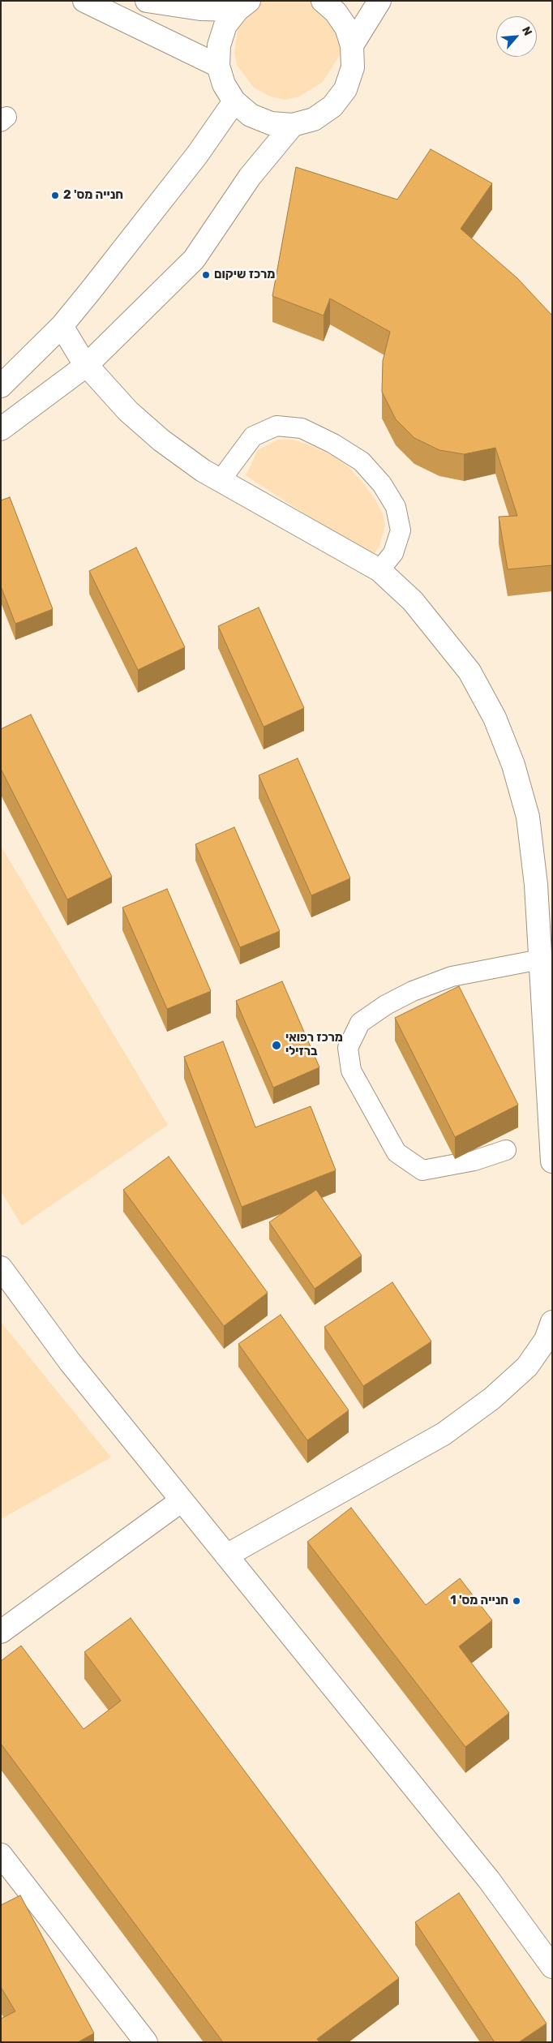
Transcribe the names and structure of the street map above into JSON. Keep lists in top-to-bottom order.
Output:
{
  "places": [
    "חנייה מס' 2",
    "מרכז שיקום",
    "מרכז רפואי ברזילי",
    "חנייה מס' 1"
  ],
  "north": "top right"
}
